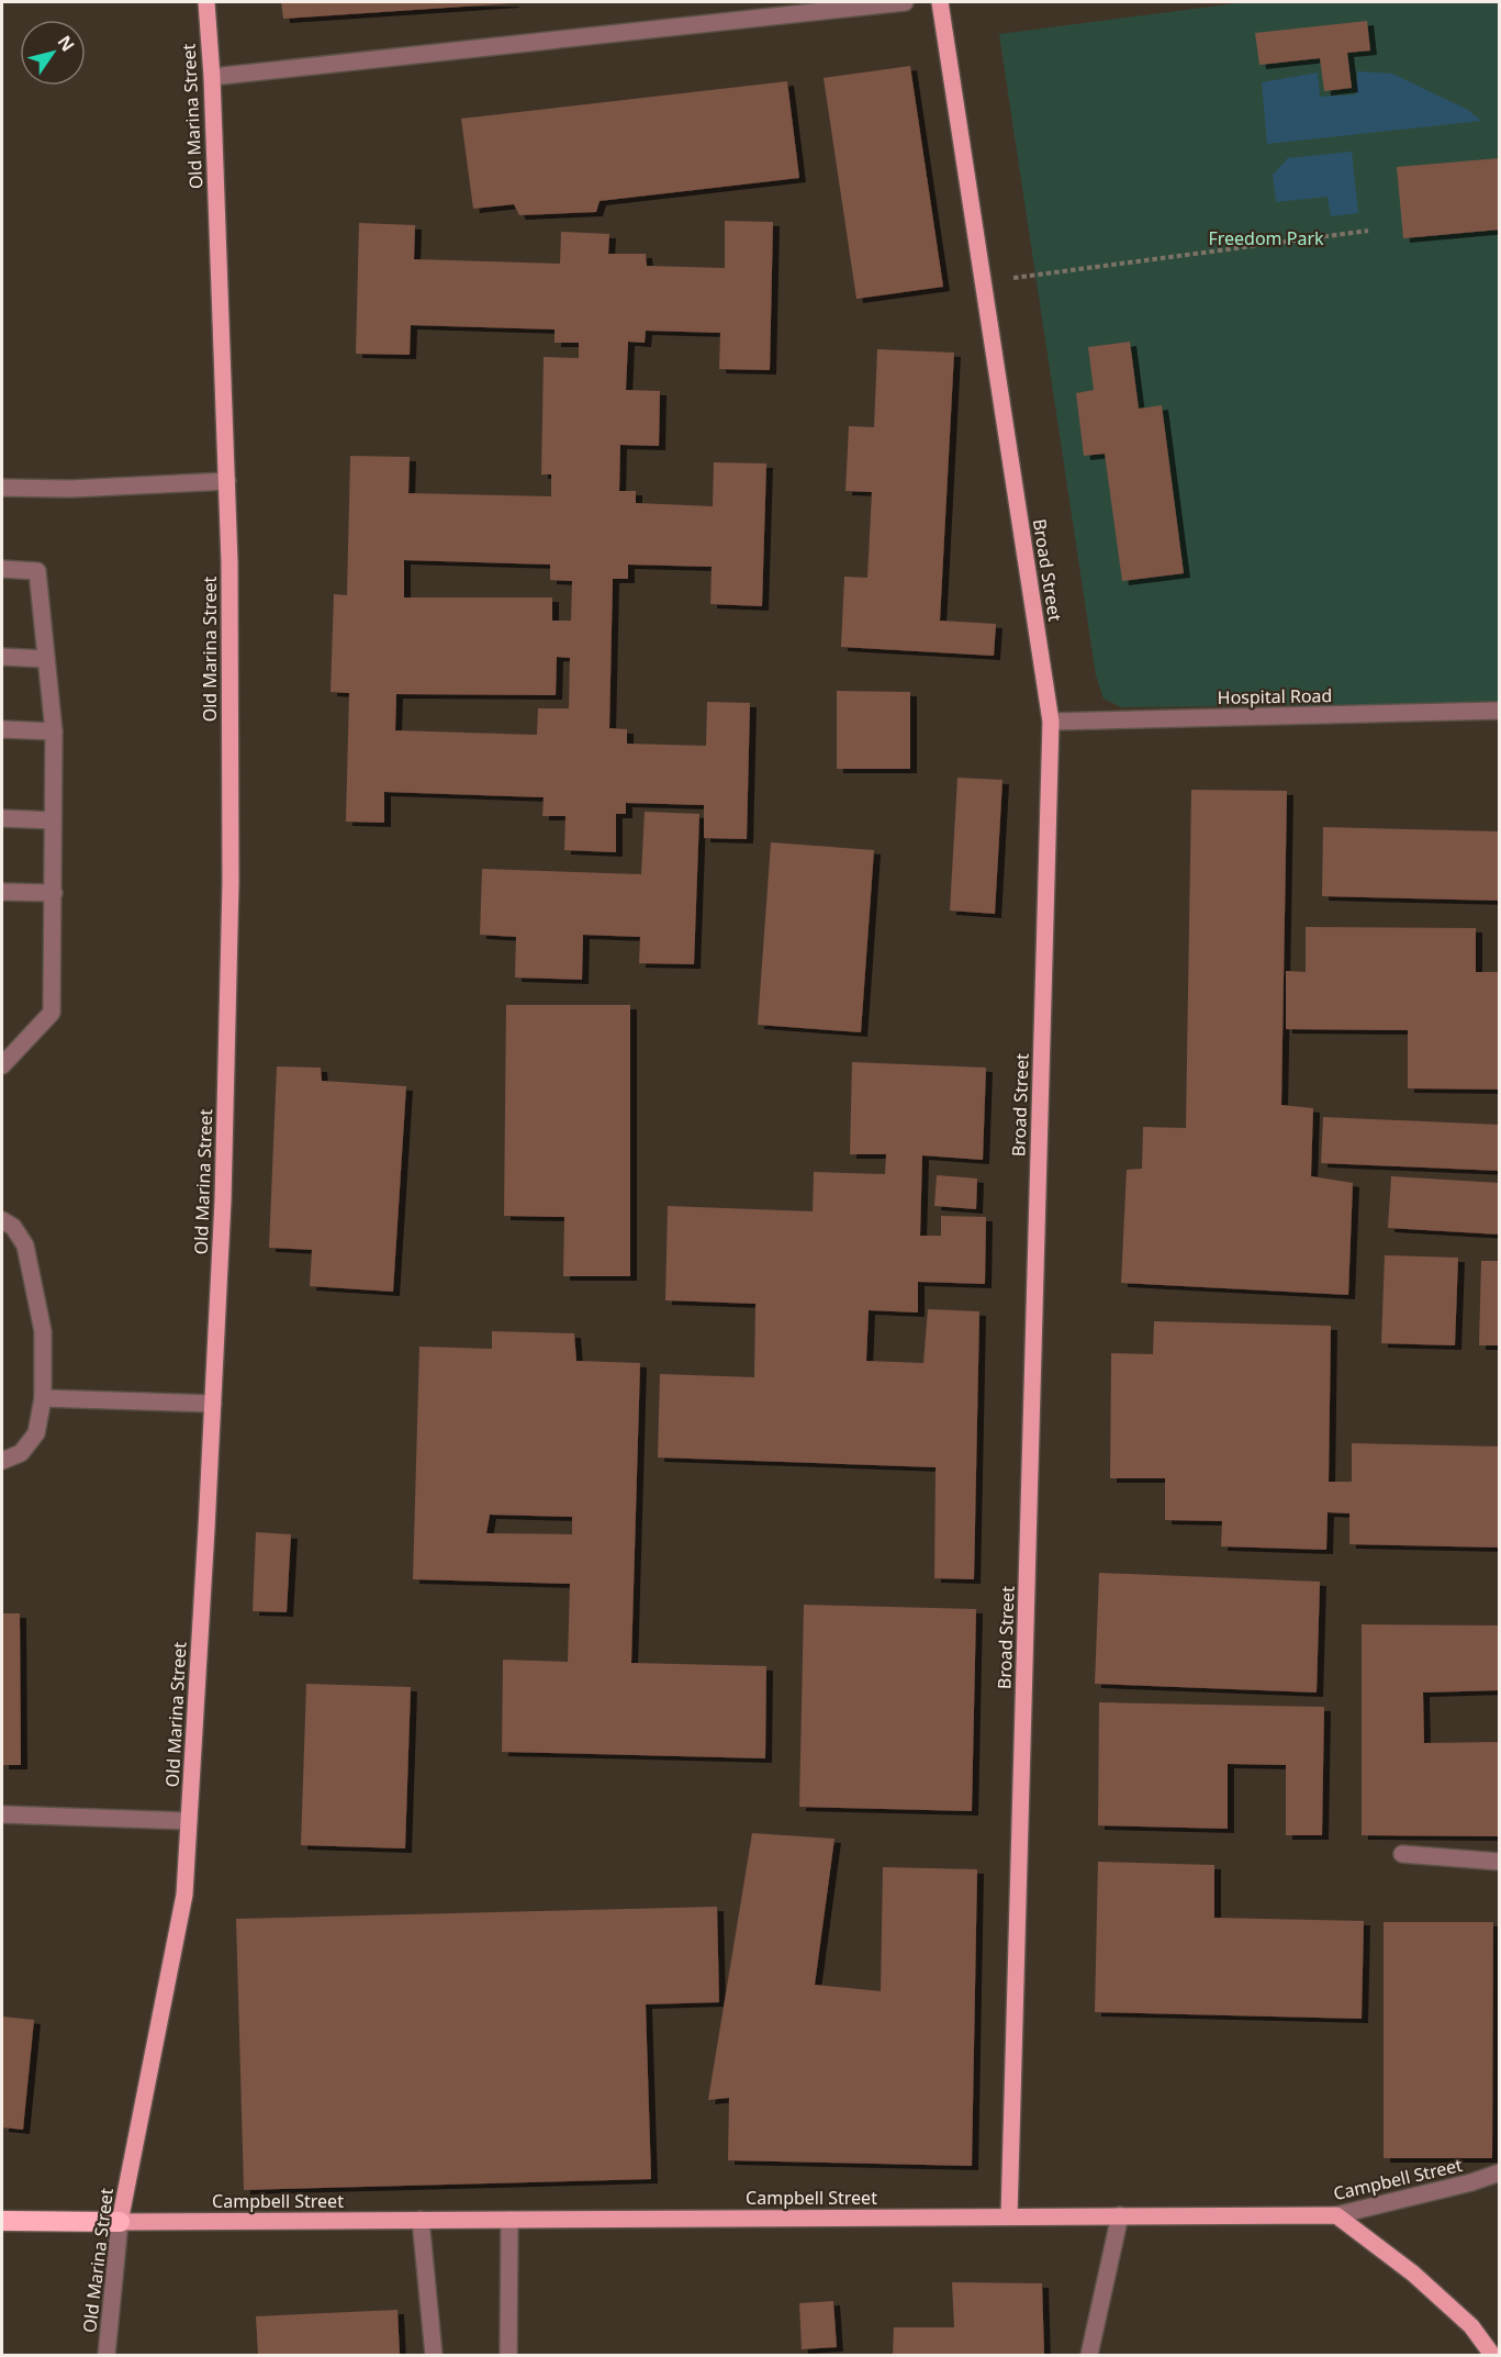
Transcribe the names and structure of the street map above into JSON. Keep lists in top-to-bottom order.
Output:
{
  "streets": {
    "main road": ["Old Marina Street", "Broad Street", "Campbell Street"],
    "street": ["Hospital Road"]
  },
  "crossings": [
    ["Old Marina Street", "Campbell Street"],
    ["Broad Street", "Hospital Road"],
    ["Broad Street", "Campbell Street"]
  ],
  "parks": ["Freedom Park"],
  "north": "top right"
}
